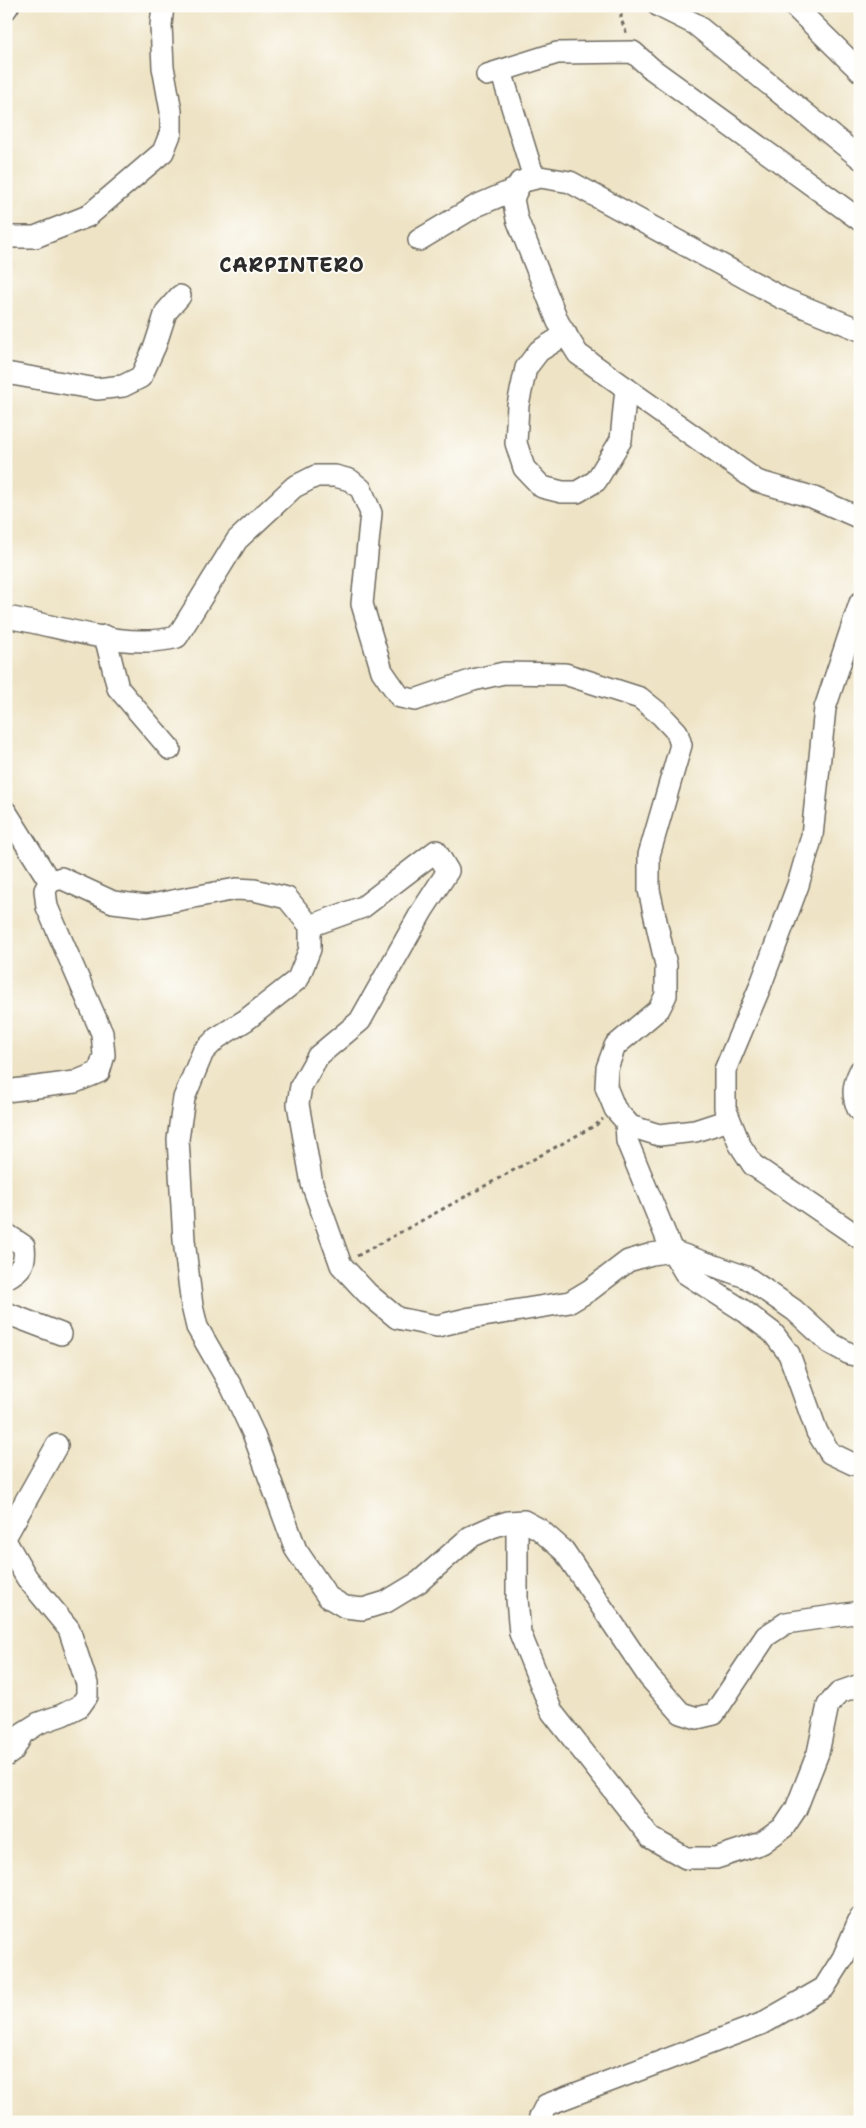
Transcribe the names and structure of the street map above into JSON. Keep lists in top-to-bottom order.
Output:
{
  "districts": ["CARPINTERO"]
}
